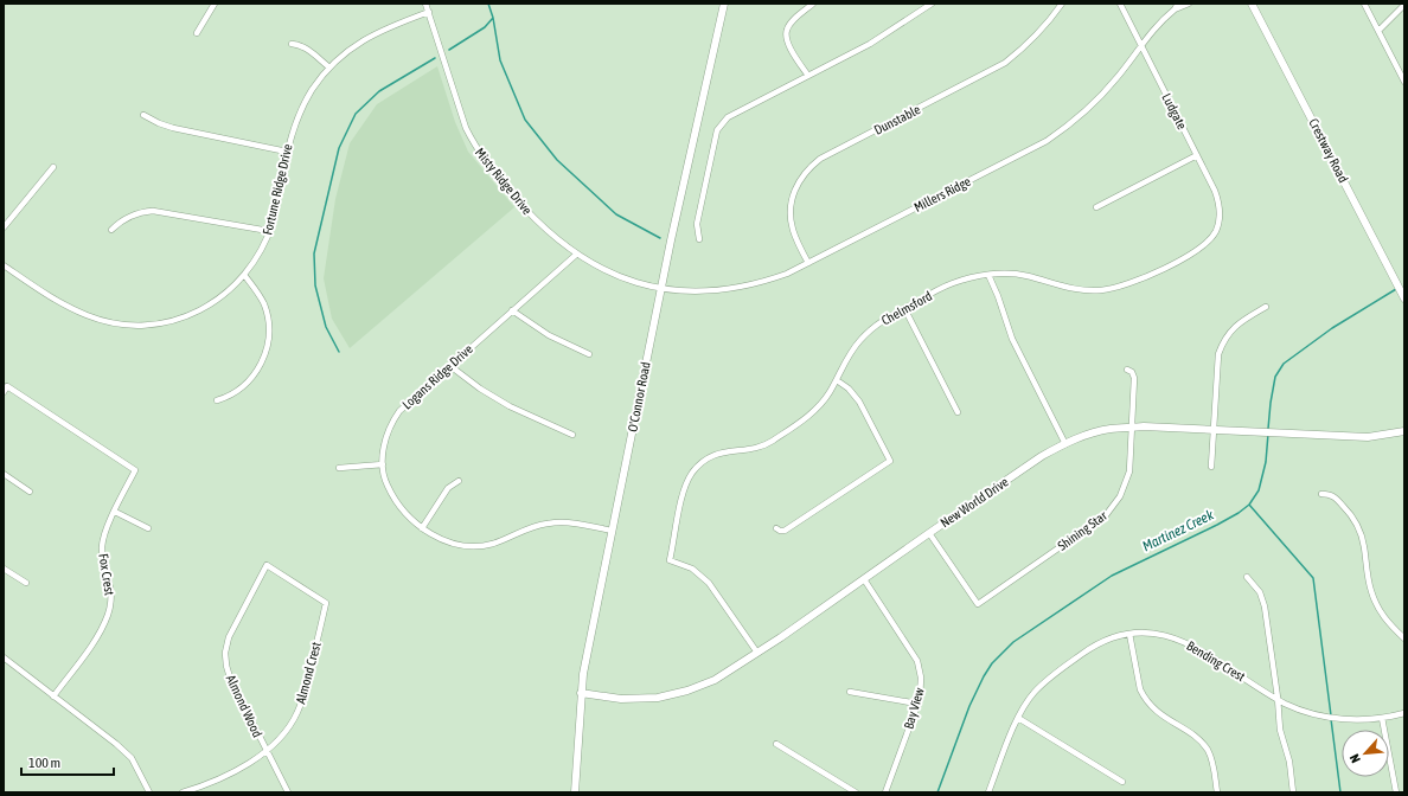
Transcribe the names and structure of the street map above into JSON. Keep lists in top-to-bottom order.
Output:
{
  "streets": {
    "main road": ["Crestway Road", "O'Connor Road", "New World Drive"],
    "street": [
      "Ludgate",
      "Dunstable",
      "Misty Ridge Drive",
      "Fortune Ridge Drive",
      "Millers Ridge",
      "Chelmsford",
      "Logans Ridge Drive",
      "Shining Star",
      "Fox Crest",
      "Bending Crest",
      "Almond Crest",
      "Almond Wood",
      "Bay View"
    ]
  },
  "crossings": [
    ["Ludgate", "Millers Ridge"],
    ["Ludgate", "Chelmsford"],
    ["Dunstable", "Millers Ridge"],
    ["Misty Ridge Drive", "Fortune Ridge Drive"],
    ["Misty Ridge Drive", "Millers Ridge"],
    ["Misty Ridge Drive", "Logans Ridge Drive"],
    ["Misty Ridge Drive", "O'Connor Road"],
    ["Millers Ridge", "O'Connor Road"],
    ["Chelmsford", "New World Drive"],
    ["Logans Ridge Drive", "O'Connor Road"],
    ["O'Connor Road", "New World Drive"],
    ["New World Drive", "Shining Star"],
    ["New World Drive", "Bay View"],
    ["Almond Crest", "Almond Wood"]
  ],
  "water": ["Martinez Creek"],
  "scale_bar": "100 m",
  "north": "bottom left"
}
